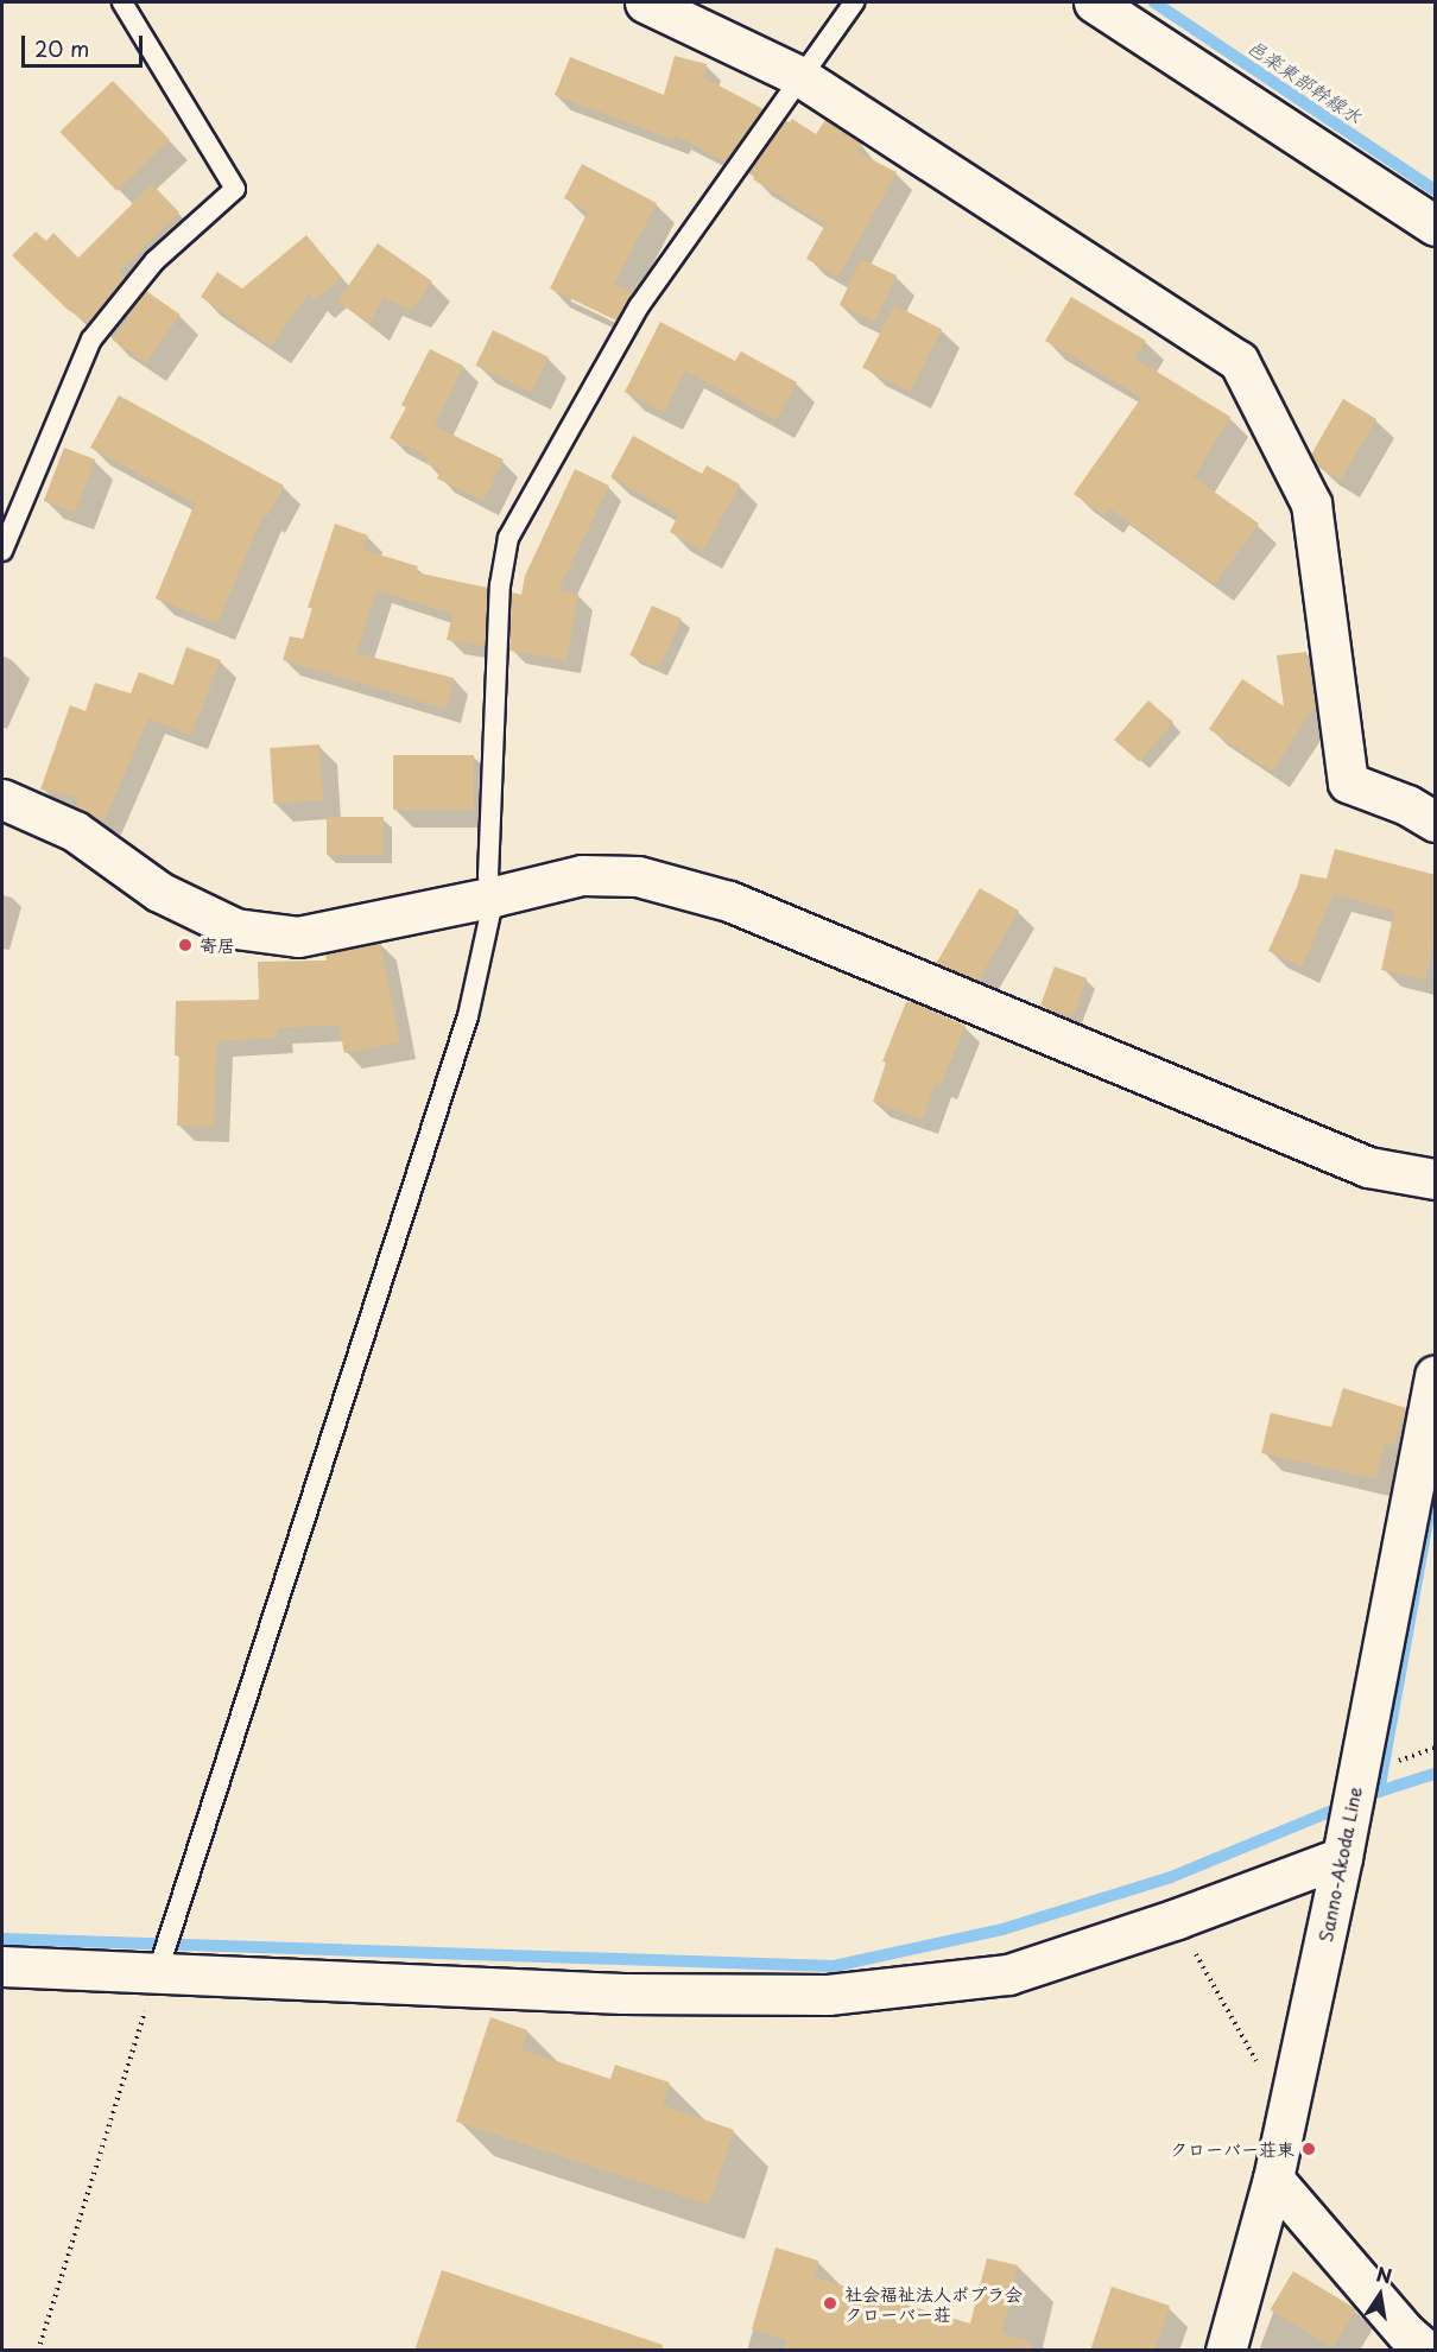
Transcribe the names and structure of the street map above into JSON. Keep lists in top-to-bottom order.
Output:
{
  "streets": {
    "street": ["Sanno-Akoda Line"]
  },
  "water": ["邑楽東部幹線水"],
  "places": ["寄居", "クローバー荘東", "社会福祉法人ポプラ会 クローバー荘"],
  "scale_bar": "20 m",
  "north": "top"
}
